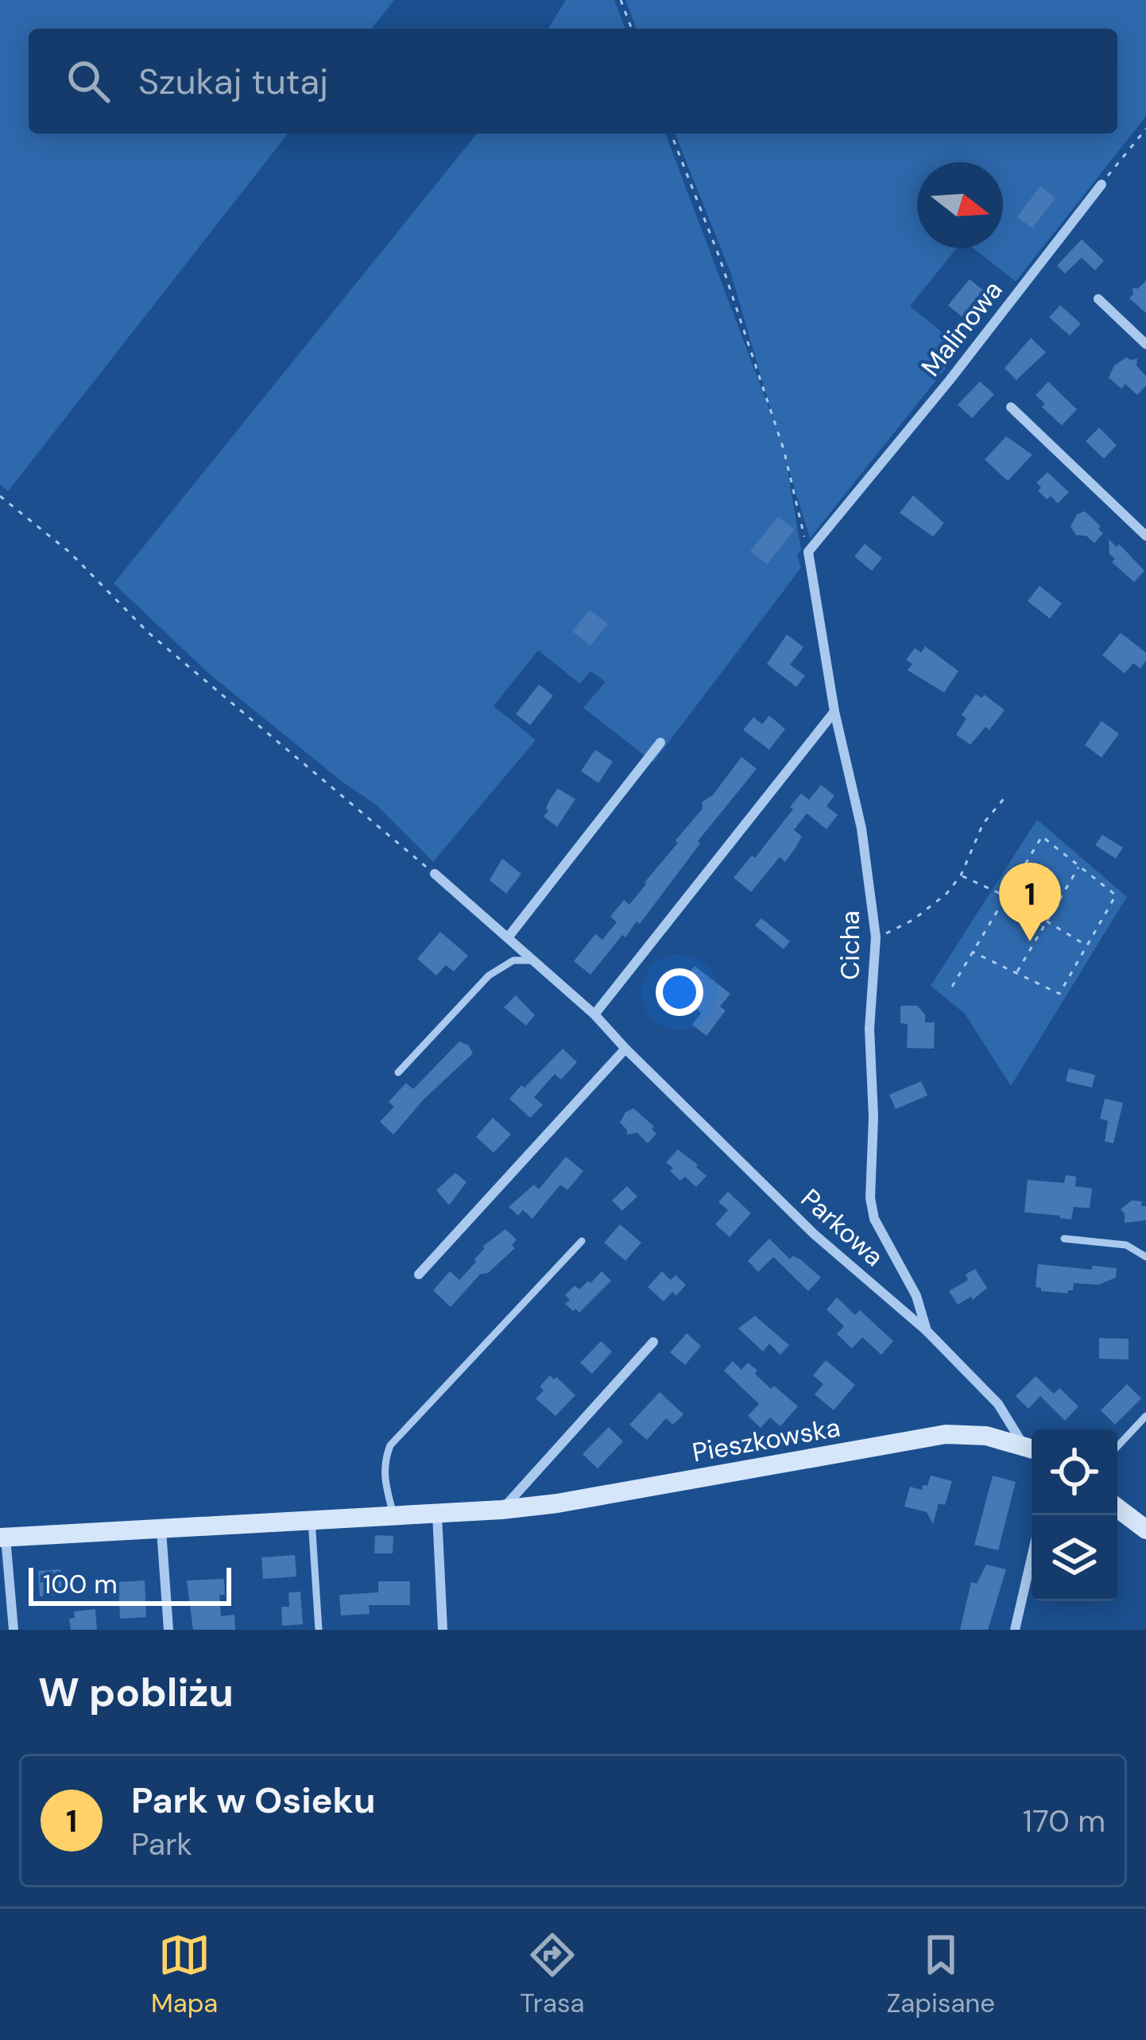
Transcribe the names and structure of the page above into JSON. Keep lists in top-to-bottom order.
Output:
{
  "streets": {
    "street": [
      "Malinowa",
      "Cicha",
      "Parkowa",
      "Pieszkowska"
    ]
  },
  "crossings": [
    ["Malinowa", "Cicha"],
    ["Cicha", "Parkowa"],
    ["Parkowa", "Pieszkowska"]
  ],
  "scale_bar": "100 m",
  "north": "right",
  "page": {
    "search": "Szukaj tutaj",
    "pins": "1",
    "scale": "100 m",
    "heading": "W pobliżu",
    "list": [
      {
        "mark": "1",
        "name": "Park w Osieku",
        "note": "Park",
        "value": "170 m"
      }
    ],
    "nav": ["Mapa", "Trasa", "Zapisane"]
  }
}
